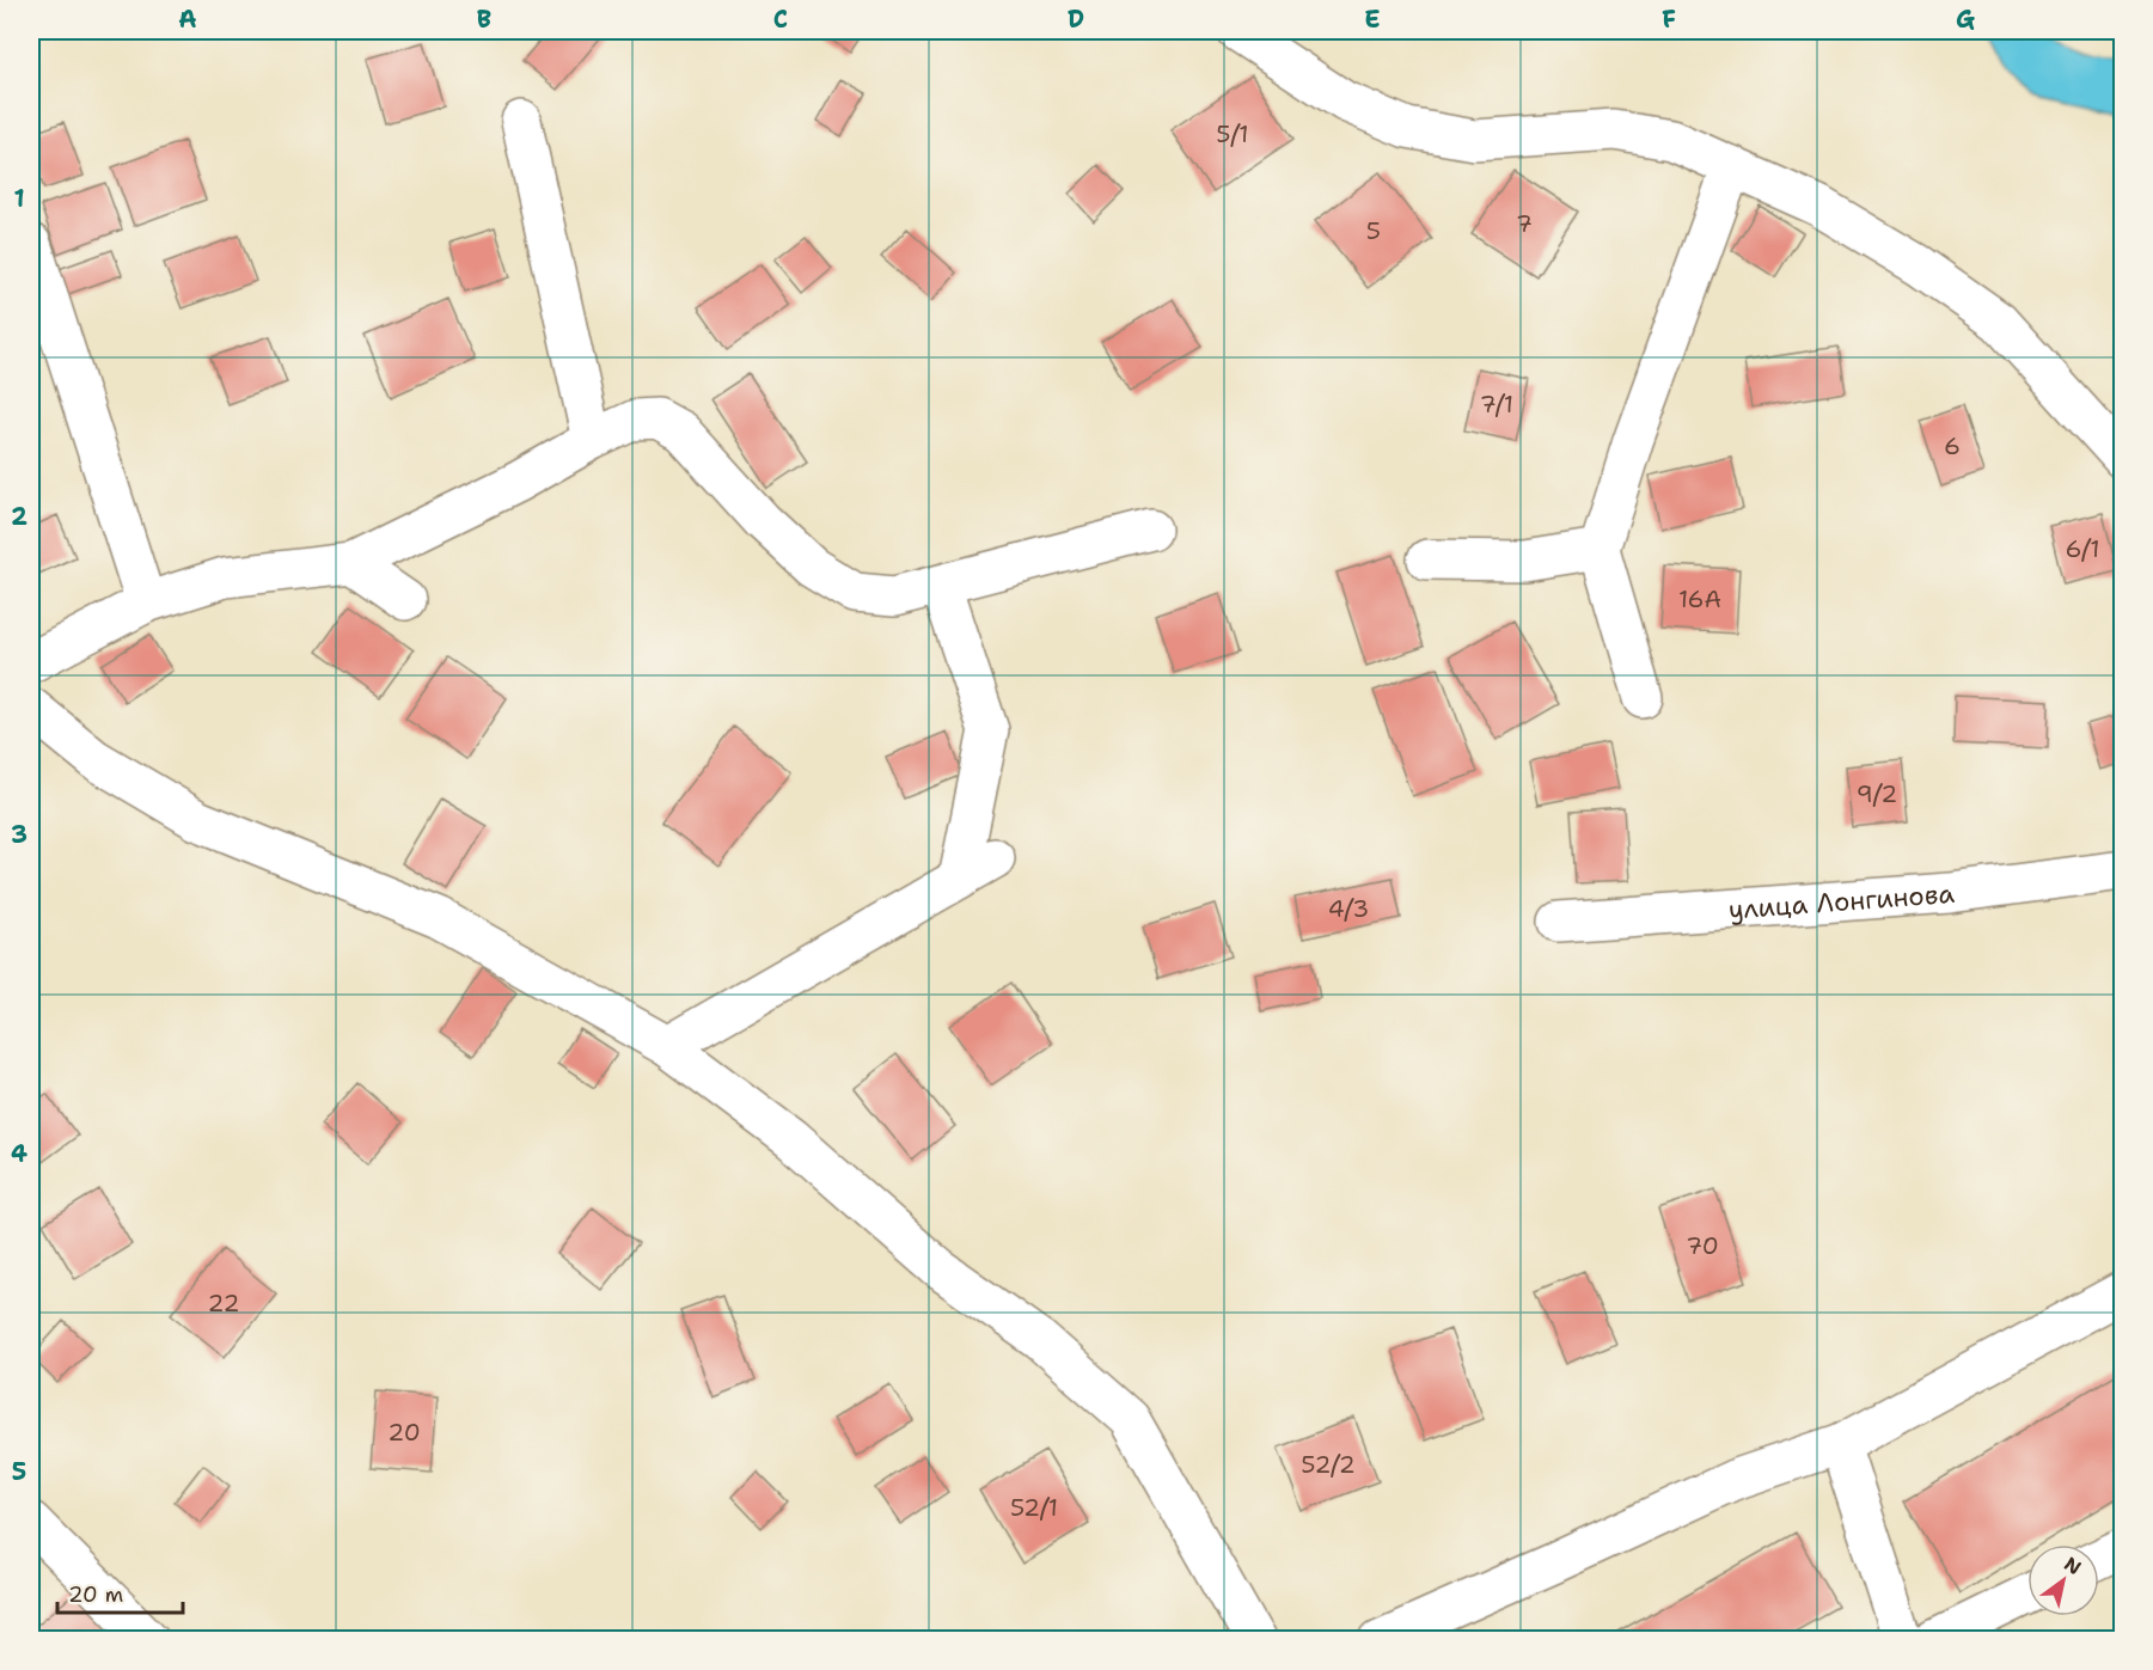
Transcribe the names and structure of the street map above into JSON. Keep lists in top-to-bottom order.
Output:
{
  "streets": {
    "street": ["улица Лонгинова"]
  },
  "house_numbers": [
    "5/1",
    "7",
    "5",
    "7/1",
    "6",
    "6/1",
    "16А",
    "9/2",
    "4/3",
    "70",
    "22",
    "20",
    "52/2",
    "52/1"
  ],
  "scale_bar": "20 m",
  "north": "top right",
  "grid": {
    "columns": [
      "A",
      "B",
      "C",
      "D",
      "E",
      "F",
      "G"
    ],
    "rows": [
      "1",
      "2",
      "3",
      "4",
      "5"
    ]
  }
}
